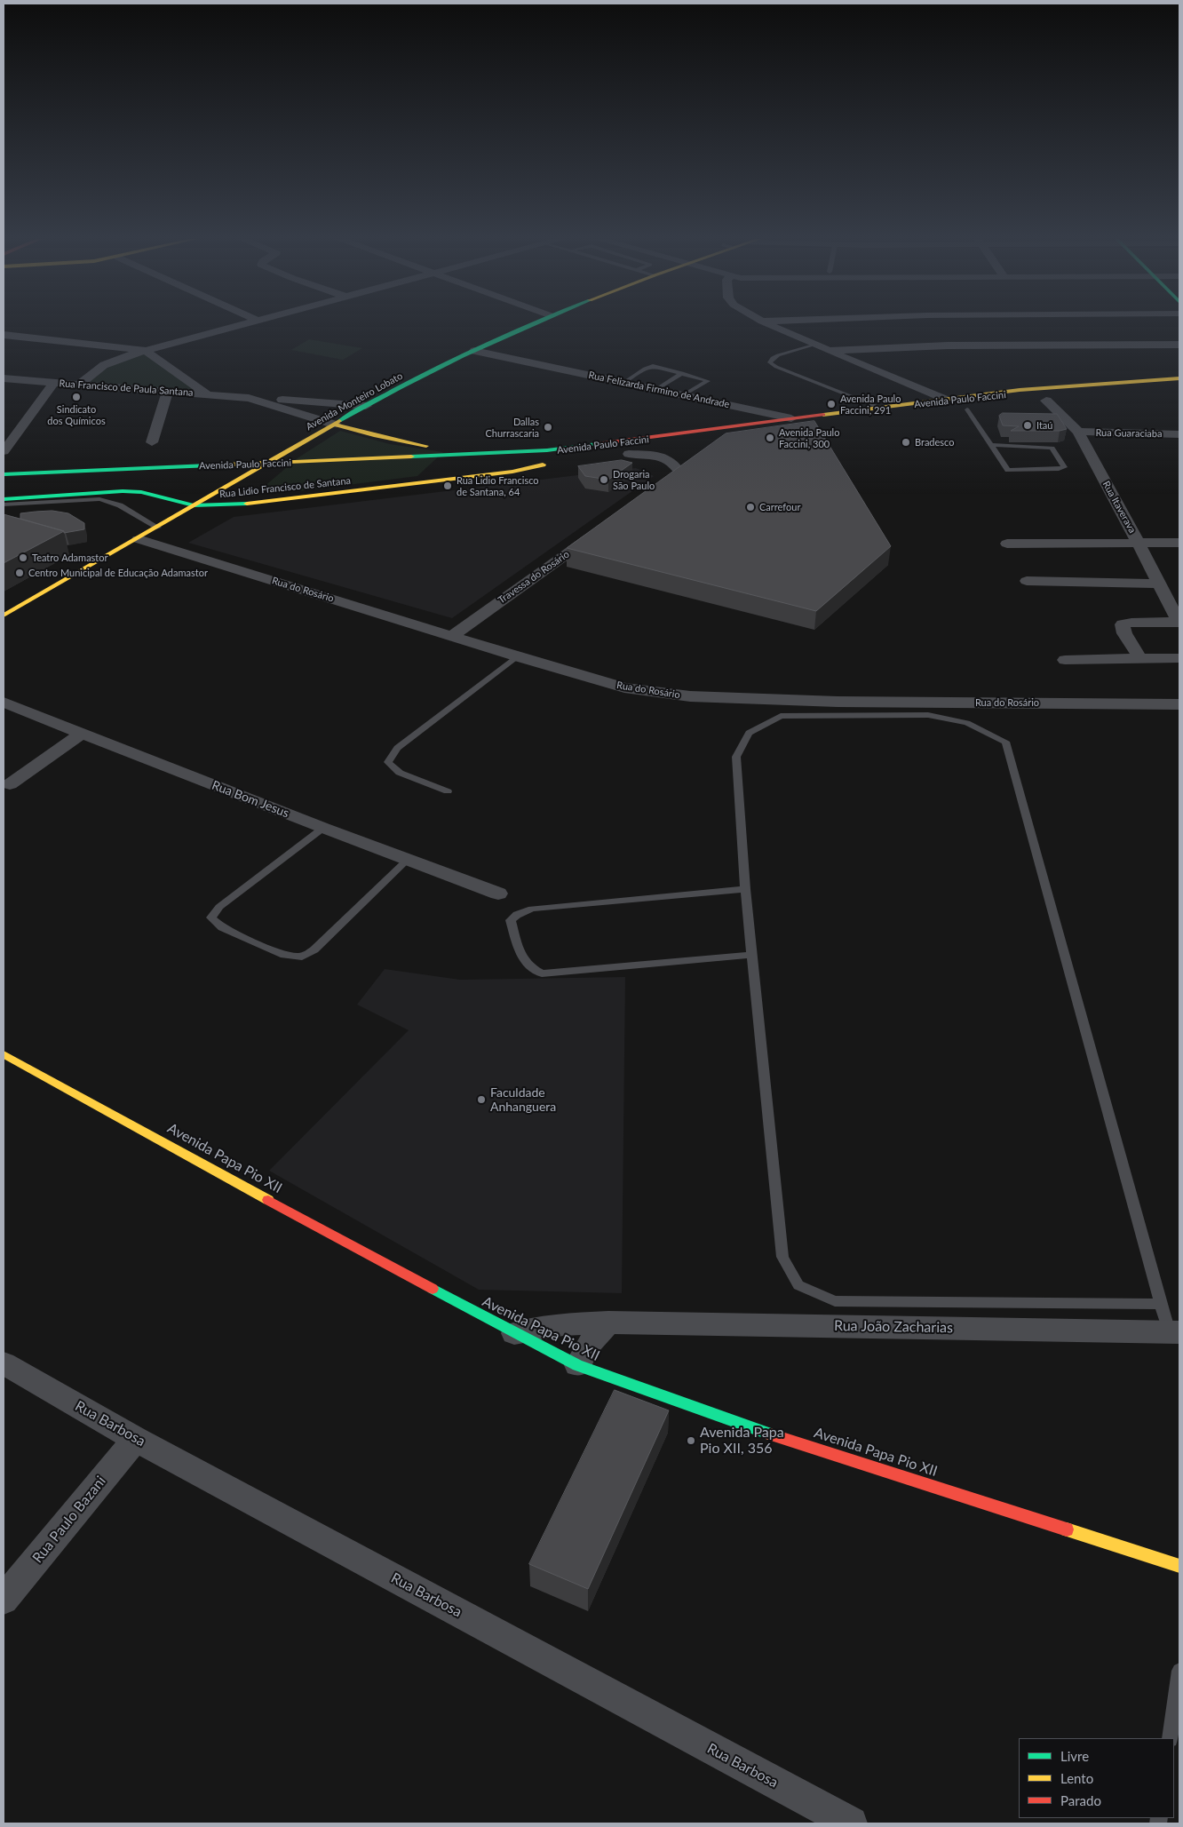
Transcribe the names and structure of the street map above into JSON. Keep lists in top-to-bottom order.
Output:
{
  "streets": {
    "main road": [
      "Avenida Paulo Faccini",
      "Avenida Monteiro Lobato",
      "Rua Lidio Francisco de Santana",
      "Avenida Papa Pio XII"
    ],
    "street": [
      "Rua Francisco de Paula Santana",
      "Rua Felizarda Firmino de Andrade",
      "Rua Guaraciaba",
      "Rua Itaverava",
      "Travessa do Rosário",
      "Rua do Rosário",
      "Rua Bom Jesus",
      "Rua João Zacharias",
      "Rua Barbosa",
      "Rua Paulo Bazani"
    ]
  },
  "crossings": [
    ["Rua Francisco de Paula Santana", "Avenida Monteiro Lobato"],
    ["Rua Felizarda Firmino de Andrade", "Avenida Paulo Faccini"],
    ["Rua Felizarda Firmino de Andrade", "Avenida Monteiro Lobato"],
    ["Avenida Paulo Faccini", "Avenida Monteiro Lobato"],
    ["Avenida Paulo Faccini", "Rua Lidio Francisco de Santana"],
    ["Avenida Monteiro Lobato", "Rua Lidio Francisco de Santana"],
    ["Avenida Monteiro Lobato", "Rua do Rosário"],
    ["Rua Guaraciaba", "Rua Itaverava"],
    ["Travessa do Rosário", "Rua do Rosário"],
    ["Avenida Papa Pio XII", "Rua João Zacharias"],
    ["Rua Barbosa", "Rua Paulo Bazani"]
  ],
  "places": [
    "Sindicato dos Químicos",
    "Avenida Paulo Faccini, 291",
    "Itaú",
    "Dallas Churrascaria",
    "Avenida Paulo Faccini, 300",
    "Bradesco",
    "Drogaria São Paulo",
    "Rua Lidio Francisco de Santana, 64",
    "Carrefour",
    "Teatro Adamastor",
    "Centro Municipal de Educação Adamastor",
    "Faculdade Anhanguera",
    "Avenida Papa Pio XII, 356"
  ],
  "legend": ["Livre", "Lento", "Parado"]
}
